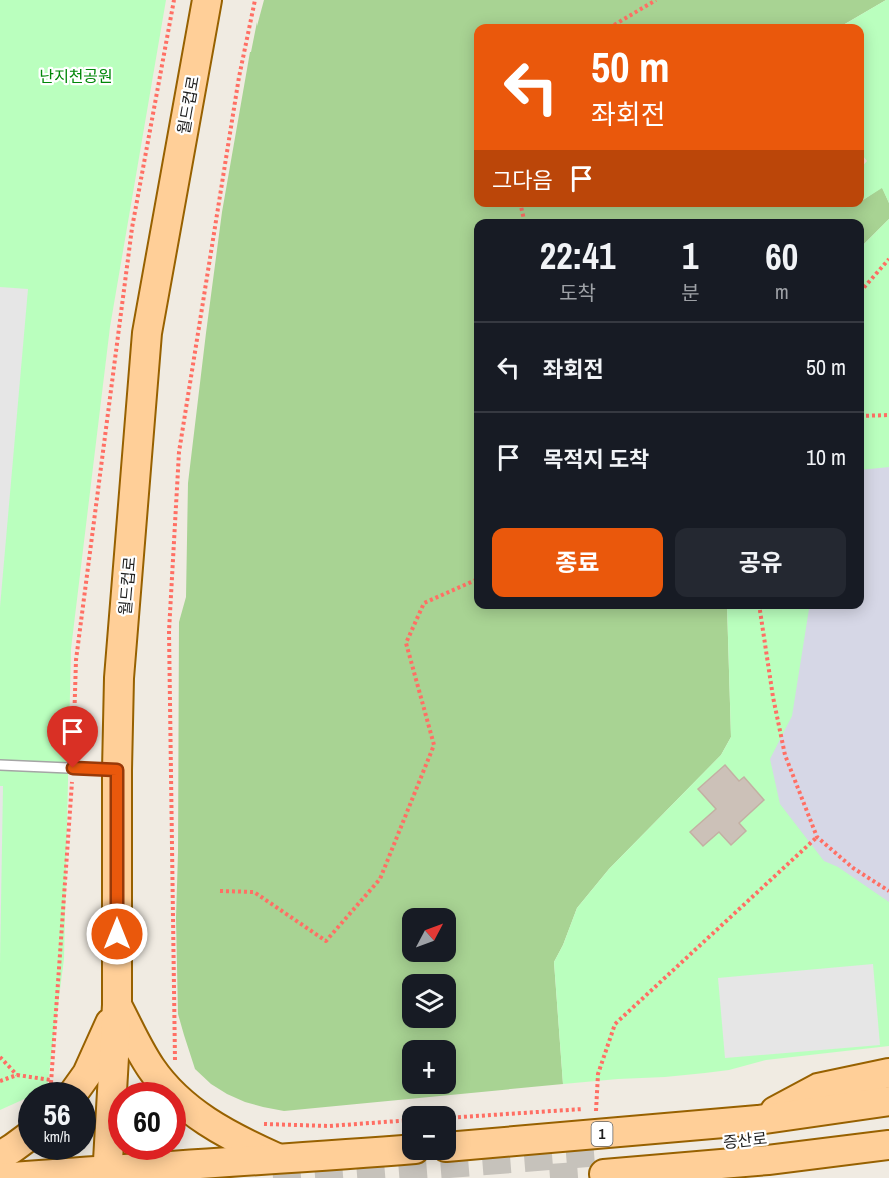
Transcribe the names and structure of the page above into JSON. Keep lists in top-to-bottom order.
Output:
{
  "streets": {
    "main road": ["월드컵로", "1", "증산로"]
  },
  "parks": ["난지천공원"],
  "north": "top right",
  "page": {
    "turn": ["50 m", "좌회전"],
    "then": "그다음",
    "eta": [
      "22:41",
      "도착",
      "1",
      "분",
      "60",
      "m"
    ],
    "list": [
      {
        "name": "좌회전",
        "value": "50 m"
      },
      {
        "name": "목적지 도착",
        "value": "10 m"
      }
    ],
    "buttons": ["종료", "공유"],
    "map_buttons": ["+", "−"],
    "speed": "56 km/h",
    "limit": "60"
  }
}
